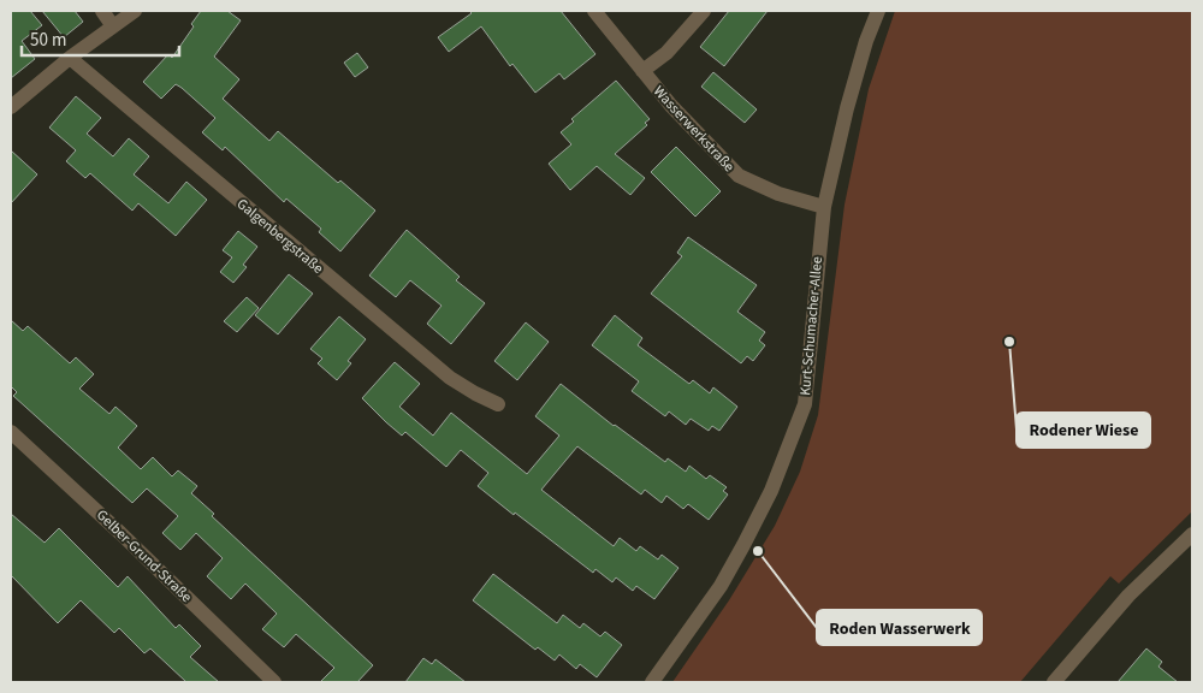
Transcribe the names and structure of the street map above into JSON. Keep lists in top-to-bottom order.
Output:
{
  "streets": {
    "street": [
      "Wasserwerkstraße",
      "Galgenbergstraße",
      "Kurt-Schumacher-Allee",
      "Gelber-Grund-Straße"
    ]
  },
  "crossings": [
    ["Wasserwerkstraße", "Kurt-Schumacher-Allee"]
  ],
  "places": ["Rodener Wiese", "Roden Wasserwerk"],
  "scale_bar": "50 m"
}
